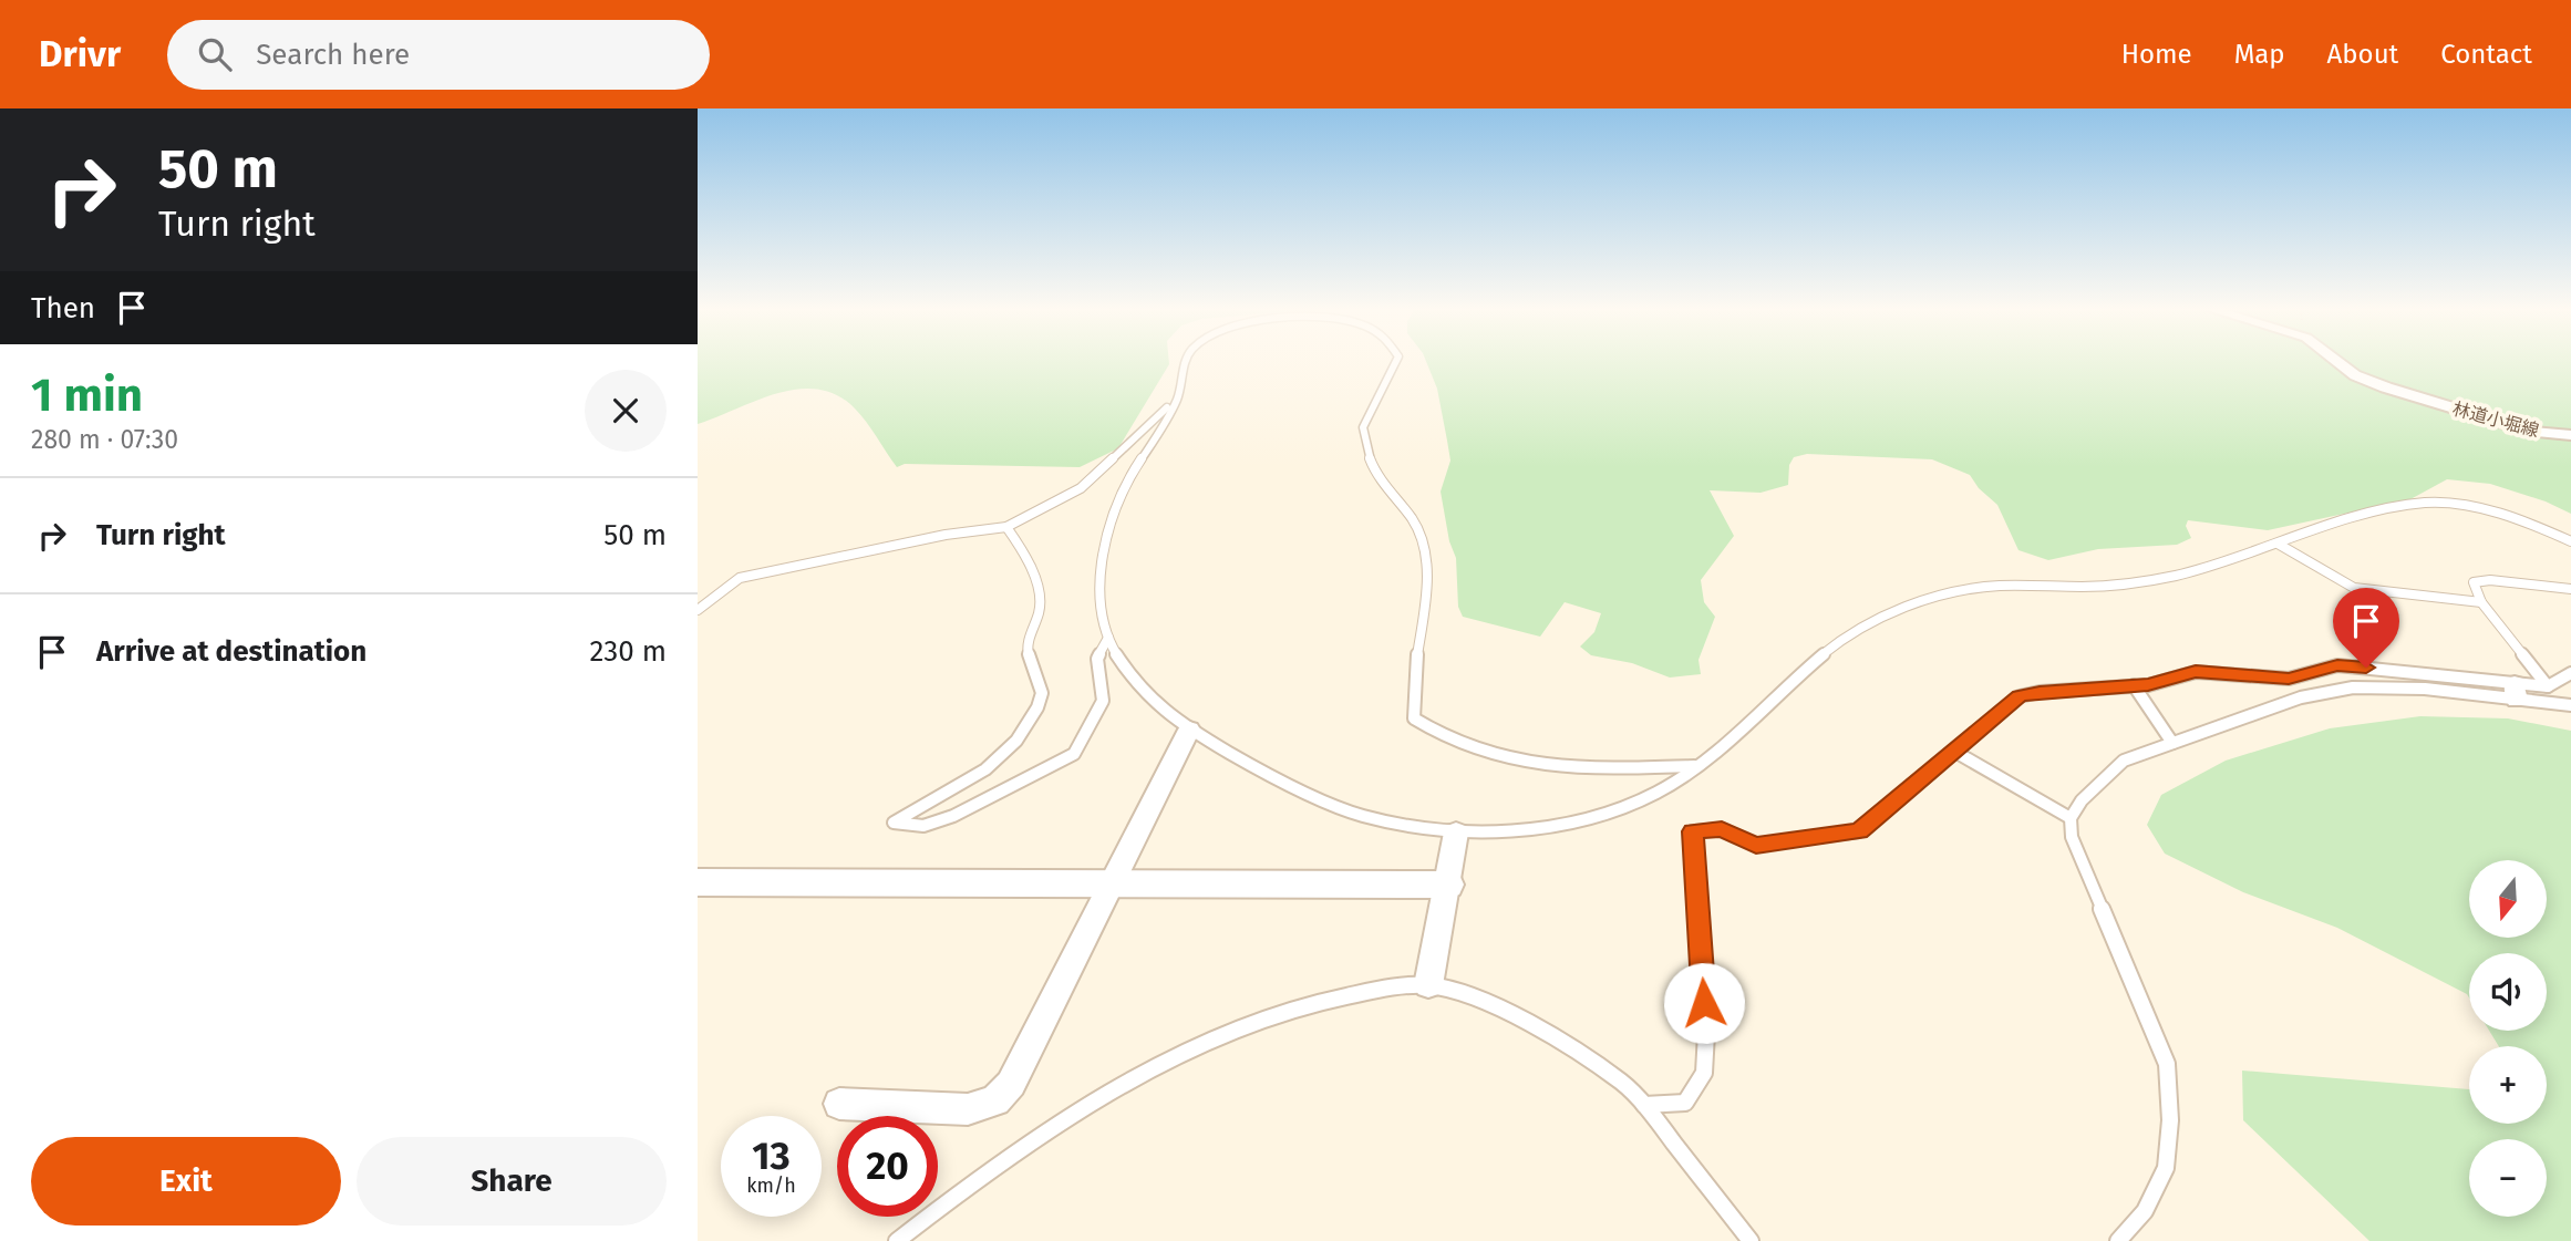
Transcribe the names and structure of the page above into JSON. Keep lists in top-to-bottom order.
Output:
{
  "streets": {
    "street": ["林道小堀線"]
  },
  "north": "bottom",
  "page": {
    "header": "Drivr",
    "search": "Search here",
    "nav": [
      "Home",
      "Map",
      "About",
      "Contact"
    ],
    "turn": ["50 m", "Turn right"],
    "then": "Then",
    "heading": ["1 min", "280 m · 07:30"],
    "list": [
      {
        "name": "Turn right",
        "value": "50 m"
      },
      {
        "name": "Arrive at destination",
        "value": "230 m"
      }
    ],
    "map_buttons": ["+", "−"],
    "speed": "13 km/h",
    "limit": "20",
    "buttons": ["Exit", "Share"]
  }
}
